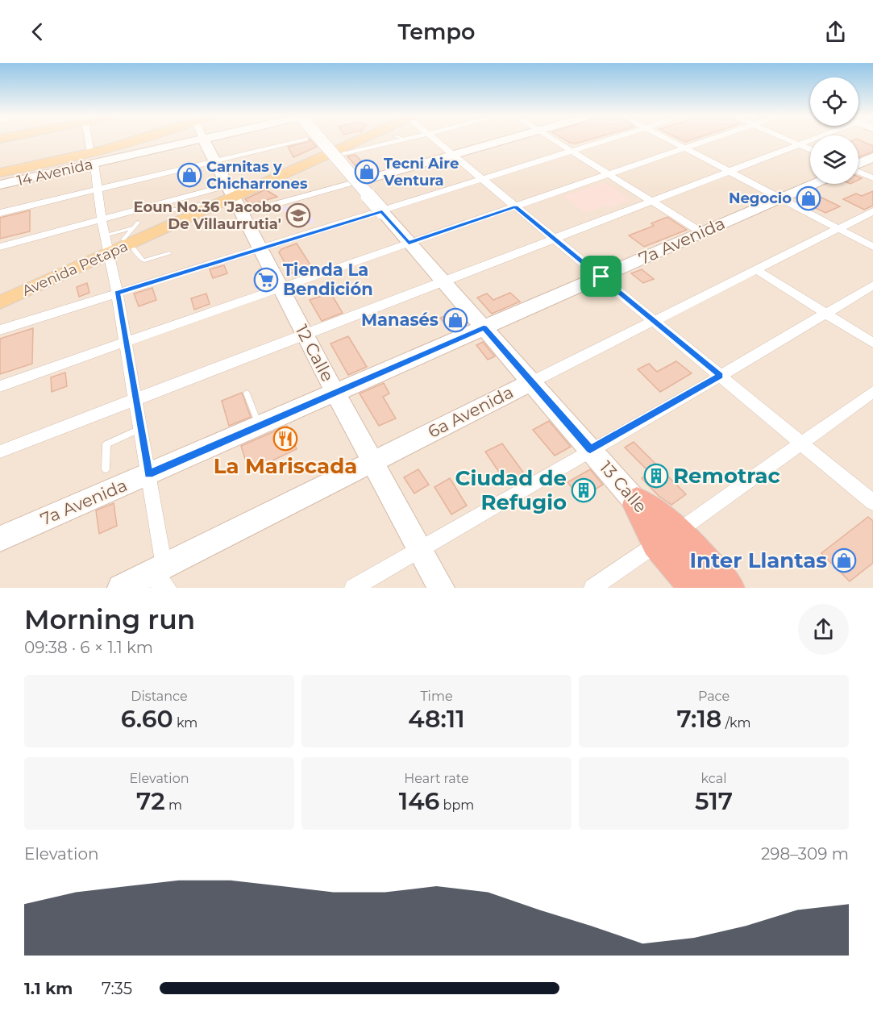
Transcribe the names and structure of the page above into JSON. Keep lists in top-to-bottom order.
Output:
{
  "streets": {
    "main road": [
      "14 Avenida",
      "7a Avenida",
      "Avenida Petapa",
      "12 Calle",
      "6a Avenida",
      "13 Calle"
    ]
  },
  "crossings": [
    ["7a Avenida", "12 Calle"],
    ["7a Avenida", "13 Calle"],
    ["Avenida Petapa", "12 Calle"],
    ["Avenida Petapa", "13 Calle"],
    ["12 Calle", "6a Avenida"],
    ["6a Avenida", "13 Calle"]
  ],
  "places": {
    "shop": [
      "Tecni Aire Ventura",
      "Carnitas y Chicharrones",
      "Negocio",
      "Manasés",
      "Inter Llantas"
    ],
    "school or university": ["Eoun No.36 'Jacobo De Villaurrutia'"],
    "supermarket": ["Tienda La Bendición"],
    "restaurant": ["La Mariscada"],
    "building": ["Remotrac", "Ciudad de Refugio"]
  },
  "page": {
    "header": "Tempo",
    "heading": ["Morning run", "09:38 · 6 × 1.1 km"],
    "stats": [
      ["Distance", "6.60 km"],
      ["Time", "48:11"],
      ["Pace", "7:18 /km"],
      ["Elevation", "72 m"],
      ["Heart rate", "146 bpm"],
      ["kcal", "517"]
    ],
    "chart": ["Elevation", "298–309 m"],
    "list": [
      {
        "name": "1.1 km",
        "note": "7:35"
      }
    ]
  }
}
